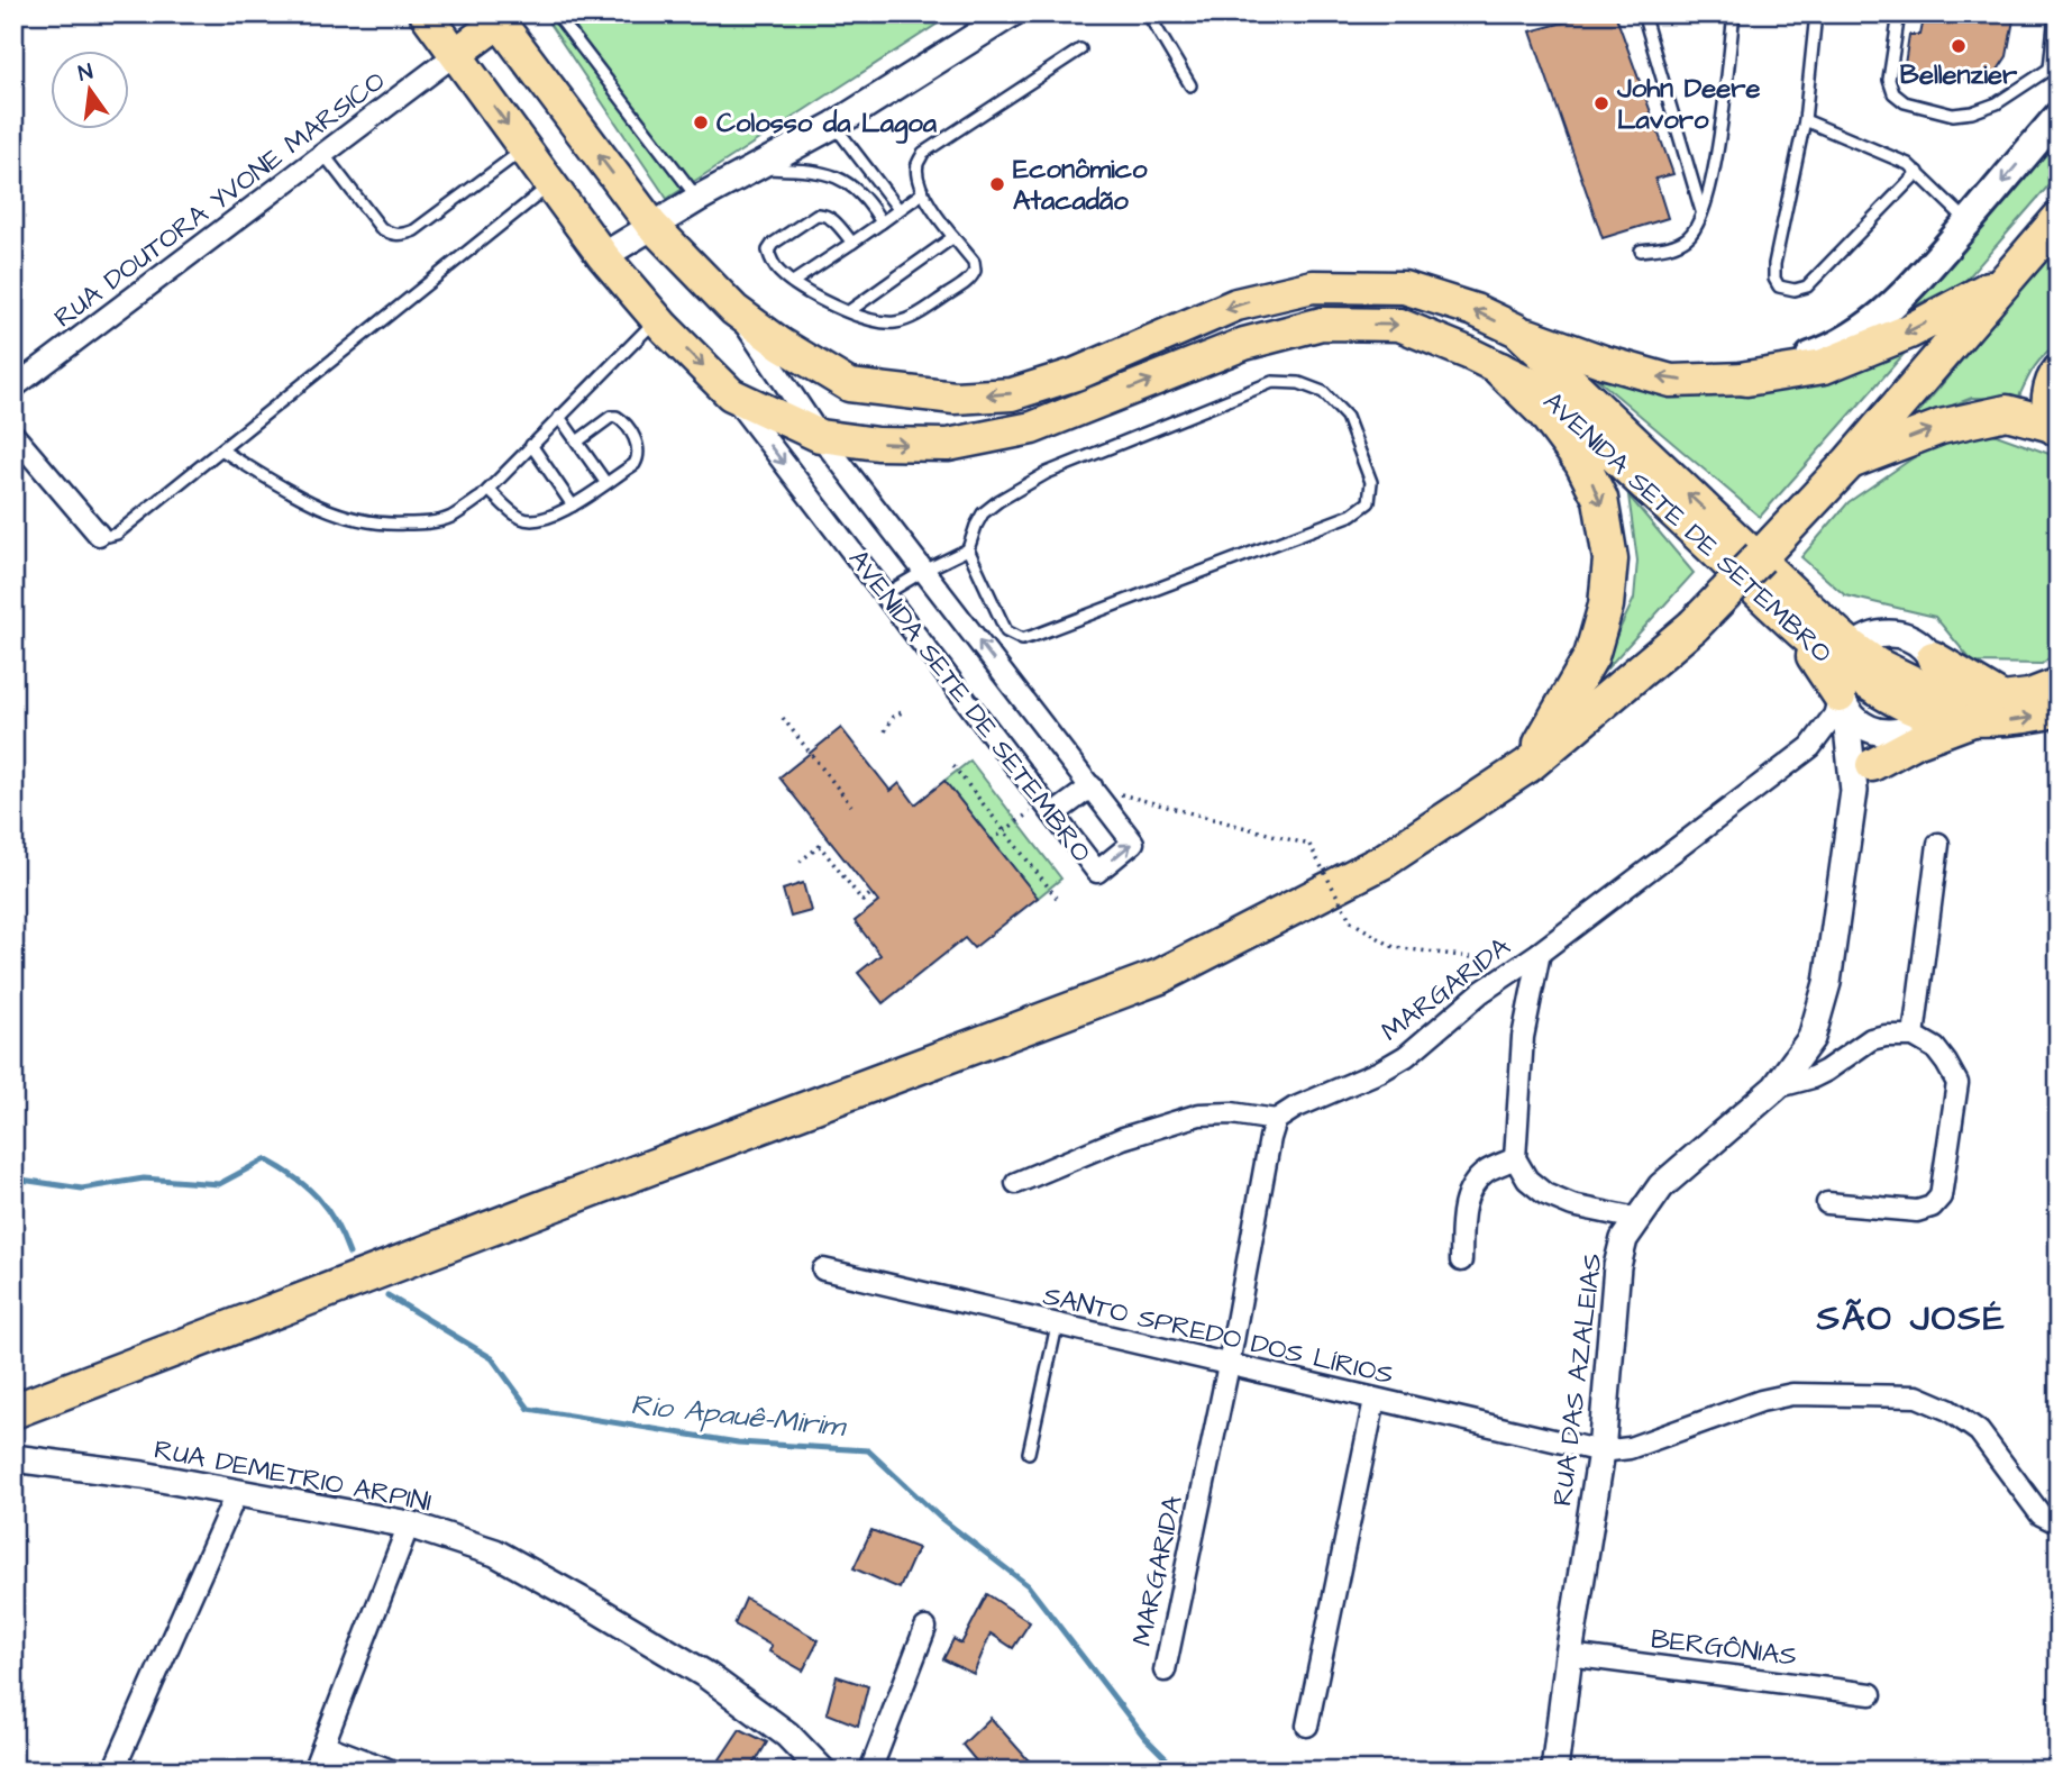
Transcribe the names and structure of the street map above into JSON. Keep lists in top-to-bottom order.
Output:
{
  "streets": {
    "main road": ["AVENIDA SETE DE SETEMBRO"],
    "street": [
      "RUA DOUTORA YVONE MARSICO",
      "MARGARIDA",
      "SANTO SPREDO DOS LÍRIOS",
      "RUA DAS AZALEIAS",
      "RUA DEMETRIO ARPINI",
      "BERGÔNIAS"
    ]
  },
  "crossings": [
    ["RUA DOUTORA YVONE MARSICO", "AVENIDA SETE DE SETEMBRO"],
    ["AVENIDA SETE DE SETEMBRO", "MARGARIDA"],
    ["AVENIDA SETE DE SETEMBRO", "RUA DAS AZALEIAS"],
    ["MARGARIDA", "SANTO SPREDO DOS LÍRIOS"],
    ["MARGARIDA", "RUA DAS AZALEIAS"],
    ["SANTO SPREDO DOS LÍRIOS", "RUA DAS AZALEIAS"],
    ["RUA DAS AZALEIAS", "BERGÔNIAS"]
  ],
  "districts": ["SÃO JOSÉ"],
  "water": ["Rio Apauê-Mirim"],
  "places": [
    "Bellenzier",
    "John Deere Lavoro",
    "Colosso da Lagoa",
    "Econômico Atacadão"
  ],
  "north": "top"
}
